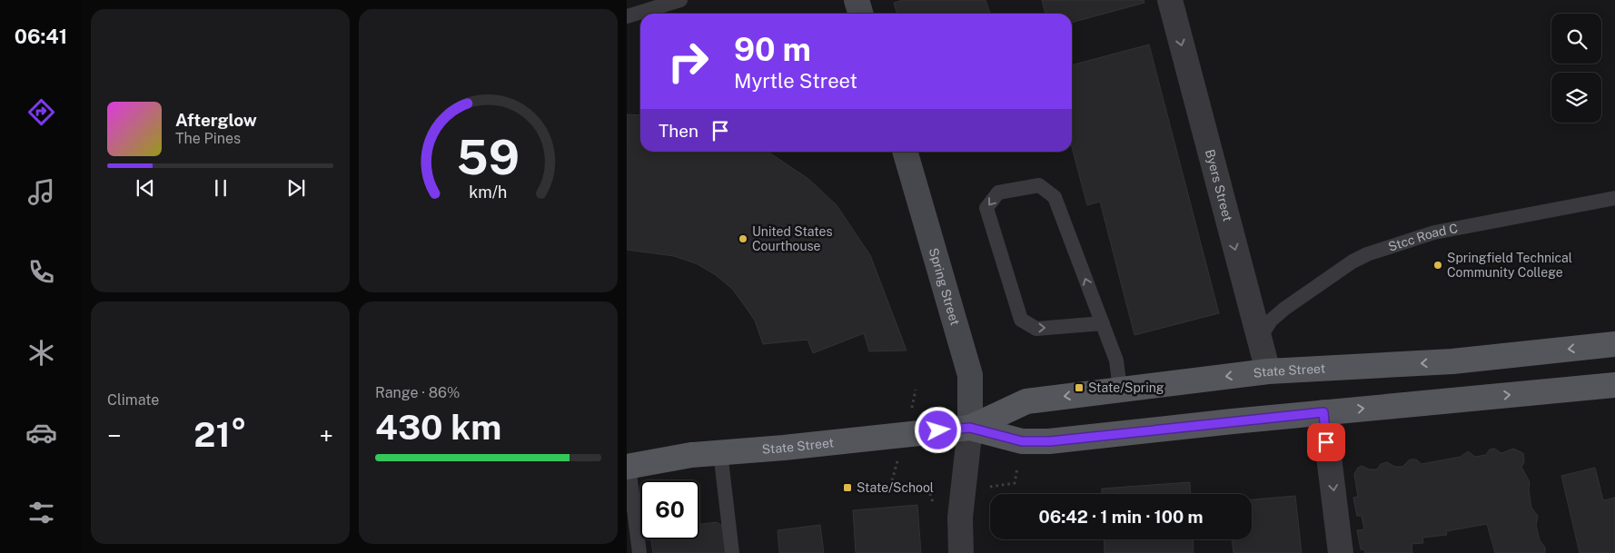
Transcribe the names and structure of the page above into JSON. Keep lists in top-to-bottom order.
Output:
{
  "streets": {
    "main road": ["Spring Street", "State Street"],
    "street": ["Byers Street"],
    "lane": ["Stcc Road C"]
  },
  "crossings": [
    ["Byers Street", "Stcc Road C"],
    ["Byers Street", "State Street"],
    ["Spring Street", "State Street"]
  ],
  "one_way": ["Byers Street"],
  "places": {
    "other": ["United States Courthouse", "Springfield Technical Community College"],
    "transit": ["State/Spring", "State/School"]
  },
  "page": {
    "tabs": "06:41",
    "turn": ["90 m", "Myrtle Street"],
    "song": ["Afterglow", "The Pines"],
    "then": "Then",
    "tile": [
      "Climate",
      ["Range · 86%", "430 km"]
    ],
    "heat": ["−", "21°", "+"],
    "limit": "60",
    "trip": "06:42 · 1 min · 100 m",
    "gauge": ["59", "km/h"]
  }
}
